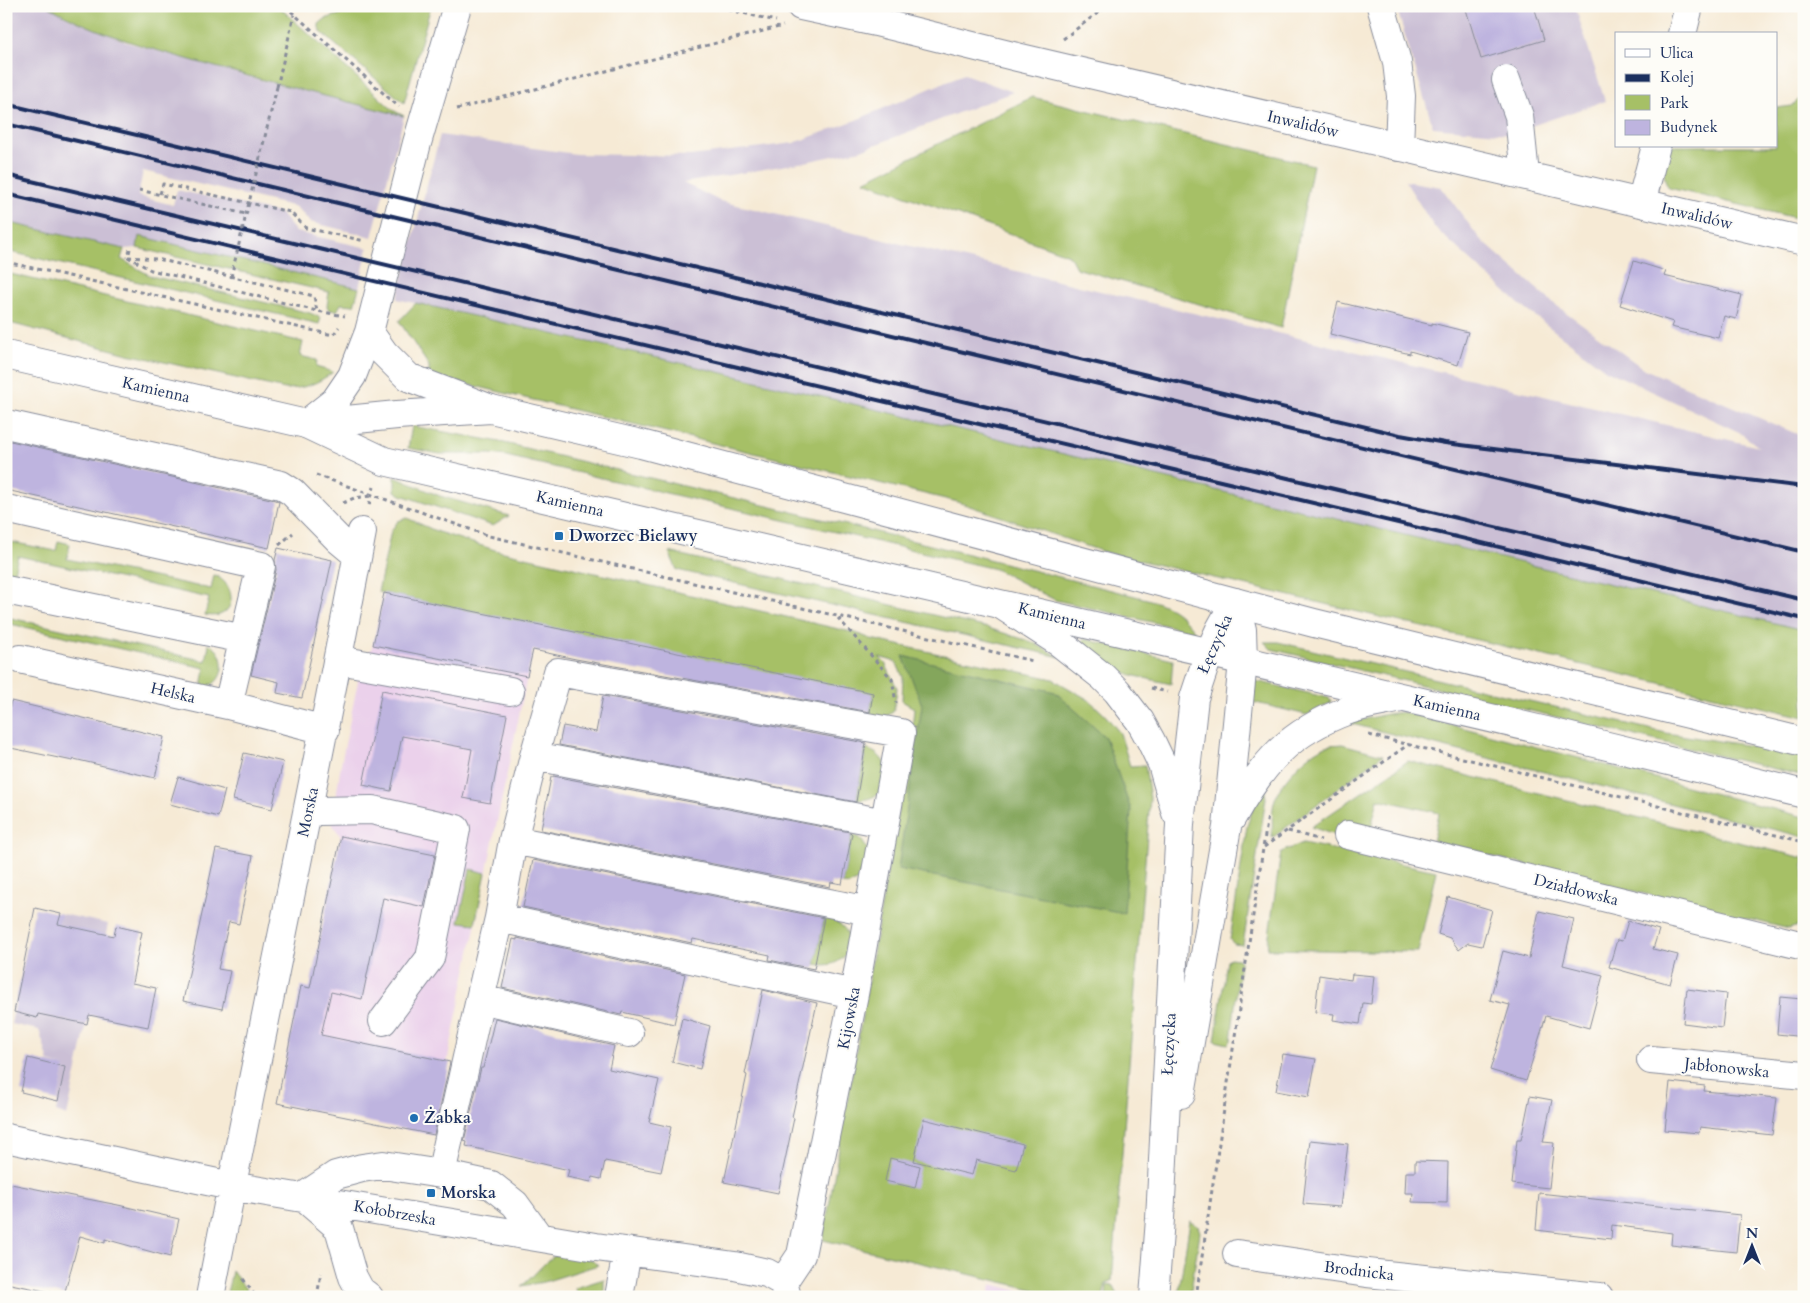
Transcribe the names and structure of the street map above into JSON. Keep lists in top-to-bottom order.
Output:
{
  "streets": {
    "street": [
      "Inwalidów",
      "Kamienna",
      "Łęczycka",
      "Helska",
      "Morska",
      "Działdowska",
      "Kijowska",
      "Jabłonowska",
      "Kołobrzeska",
      "Brodnicka"
    ]
  },
  "crossings": [
    ["Kamienna", "Łęczycka"],
    ["Helska", "Morska"],
    ["Morska", "Kołobrzeska"],
    ["Kijowska", "Kołobrzeska"]
  ],
  "places": {
    "transit": ["Dworzec Bielawy", "Morska"],
    "other": ["Żabka"]
  },
  "legend": [
    "Ulica",
    "Kolej",
    "Park",
    "Budynek"
  ],
  "north": "top"
}
